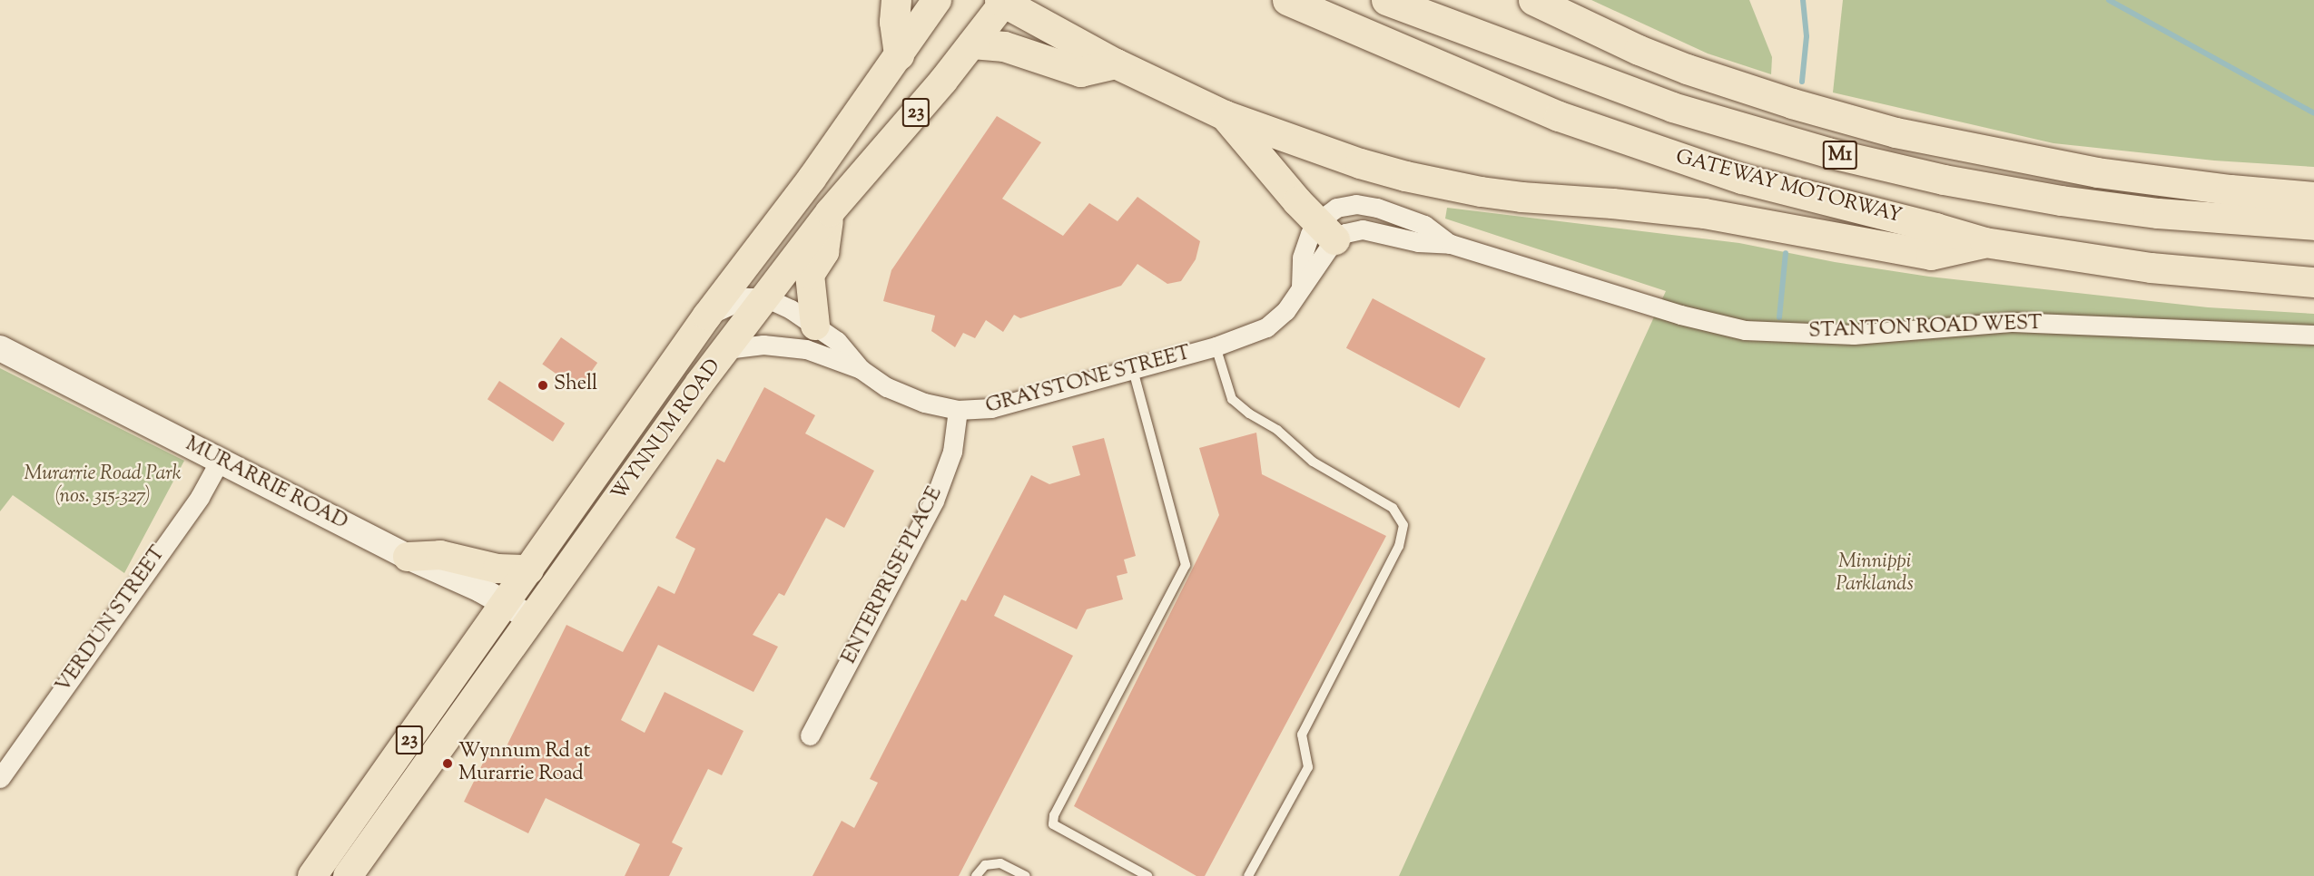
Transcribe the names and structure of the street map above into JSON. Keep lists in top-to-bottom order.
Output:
{
  "streets": {
    "highway": ["M1", "GATEWAY MOTORWAY"],
    "main road": ["23", "WYNNUM ROAD"],
    "street": [
      "STANTON ROAD WEST",
      "GRAYSTONE STREET",
      "MURARRIE ROAD",
      "ENTERPRISE PLACE",
      "VERDUN STREET"
    ]
  },
  "crossings": [
    ["STANTON ROAD WEST", "GRAYSTONE STREET"],
    ["GRAYSTONE STREET", "WYNNUM ROAD"],
    ["GRAYSTONE STREET", "ENTERPRISE PLACE"],
    ["WYNNUM ROAD", "MURARRIE ROAD"],
    ["MURARRIE ROAD", "VERDUN STREET"]
  ],
  "parks": ["Murarrie Road Park (nos. 315-327)", "Minnippi Parklands"],
  "places": ["Shell", "Wynnum Rd at Murarrie Road"]
}
